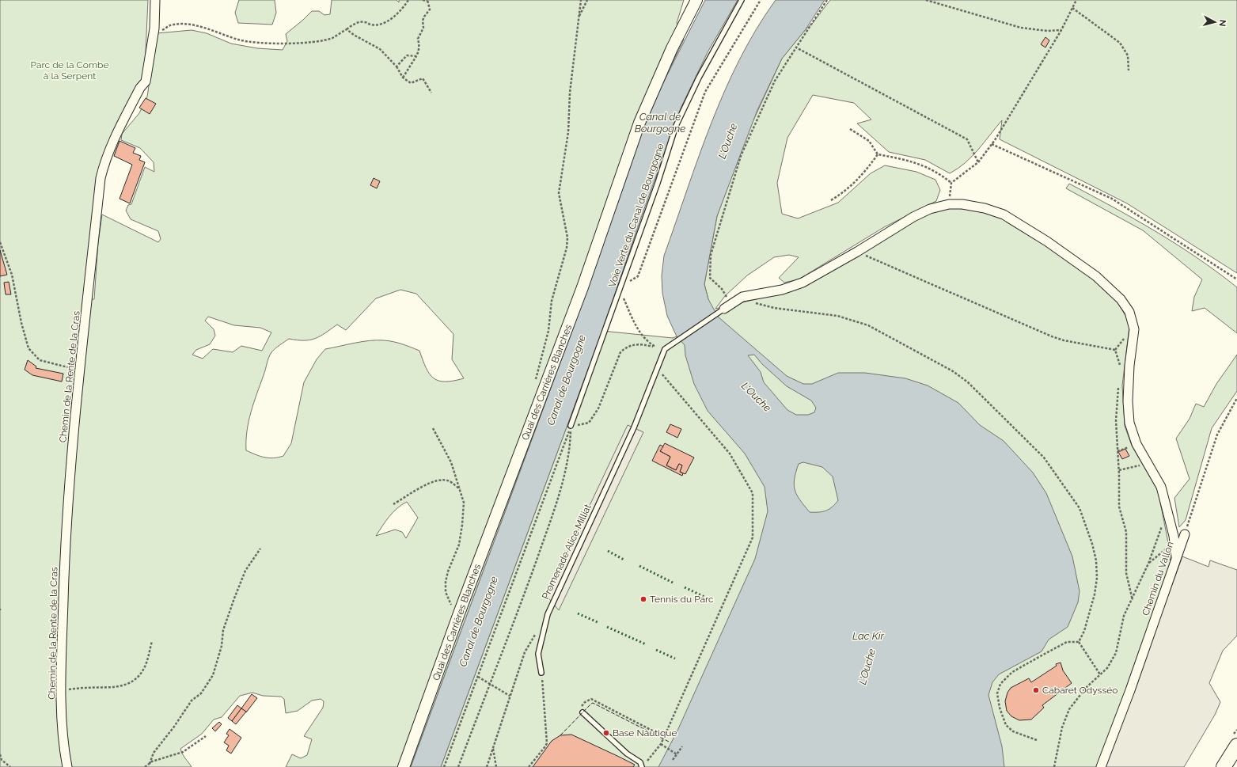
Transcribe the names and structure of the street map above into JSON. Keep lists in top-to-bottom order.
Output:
{
  "streets": {
    "street": ["Chemin de la Rente de la Cras", "Quai des Carrières Blanches", "Chemin du Vallon"],
    "lane": ["Voie Verte du Canal de Bourgogne", "Promenade Alice Milliat"]
  },
  "water": ["Canal de Bourgogne", "L'Ouche", "Lac Kir"],
  "parks": ["Parc de la Combe à la Serpent"],
  "places": ["Tennis du Parc", "Cabaret Odysséo", "Base Nautique"],
  "north": "right"
}
